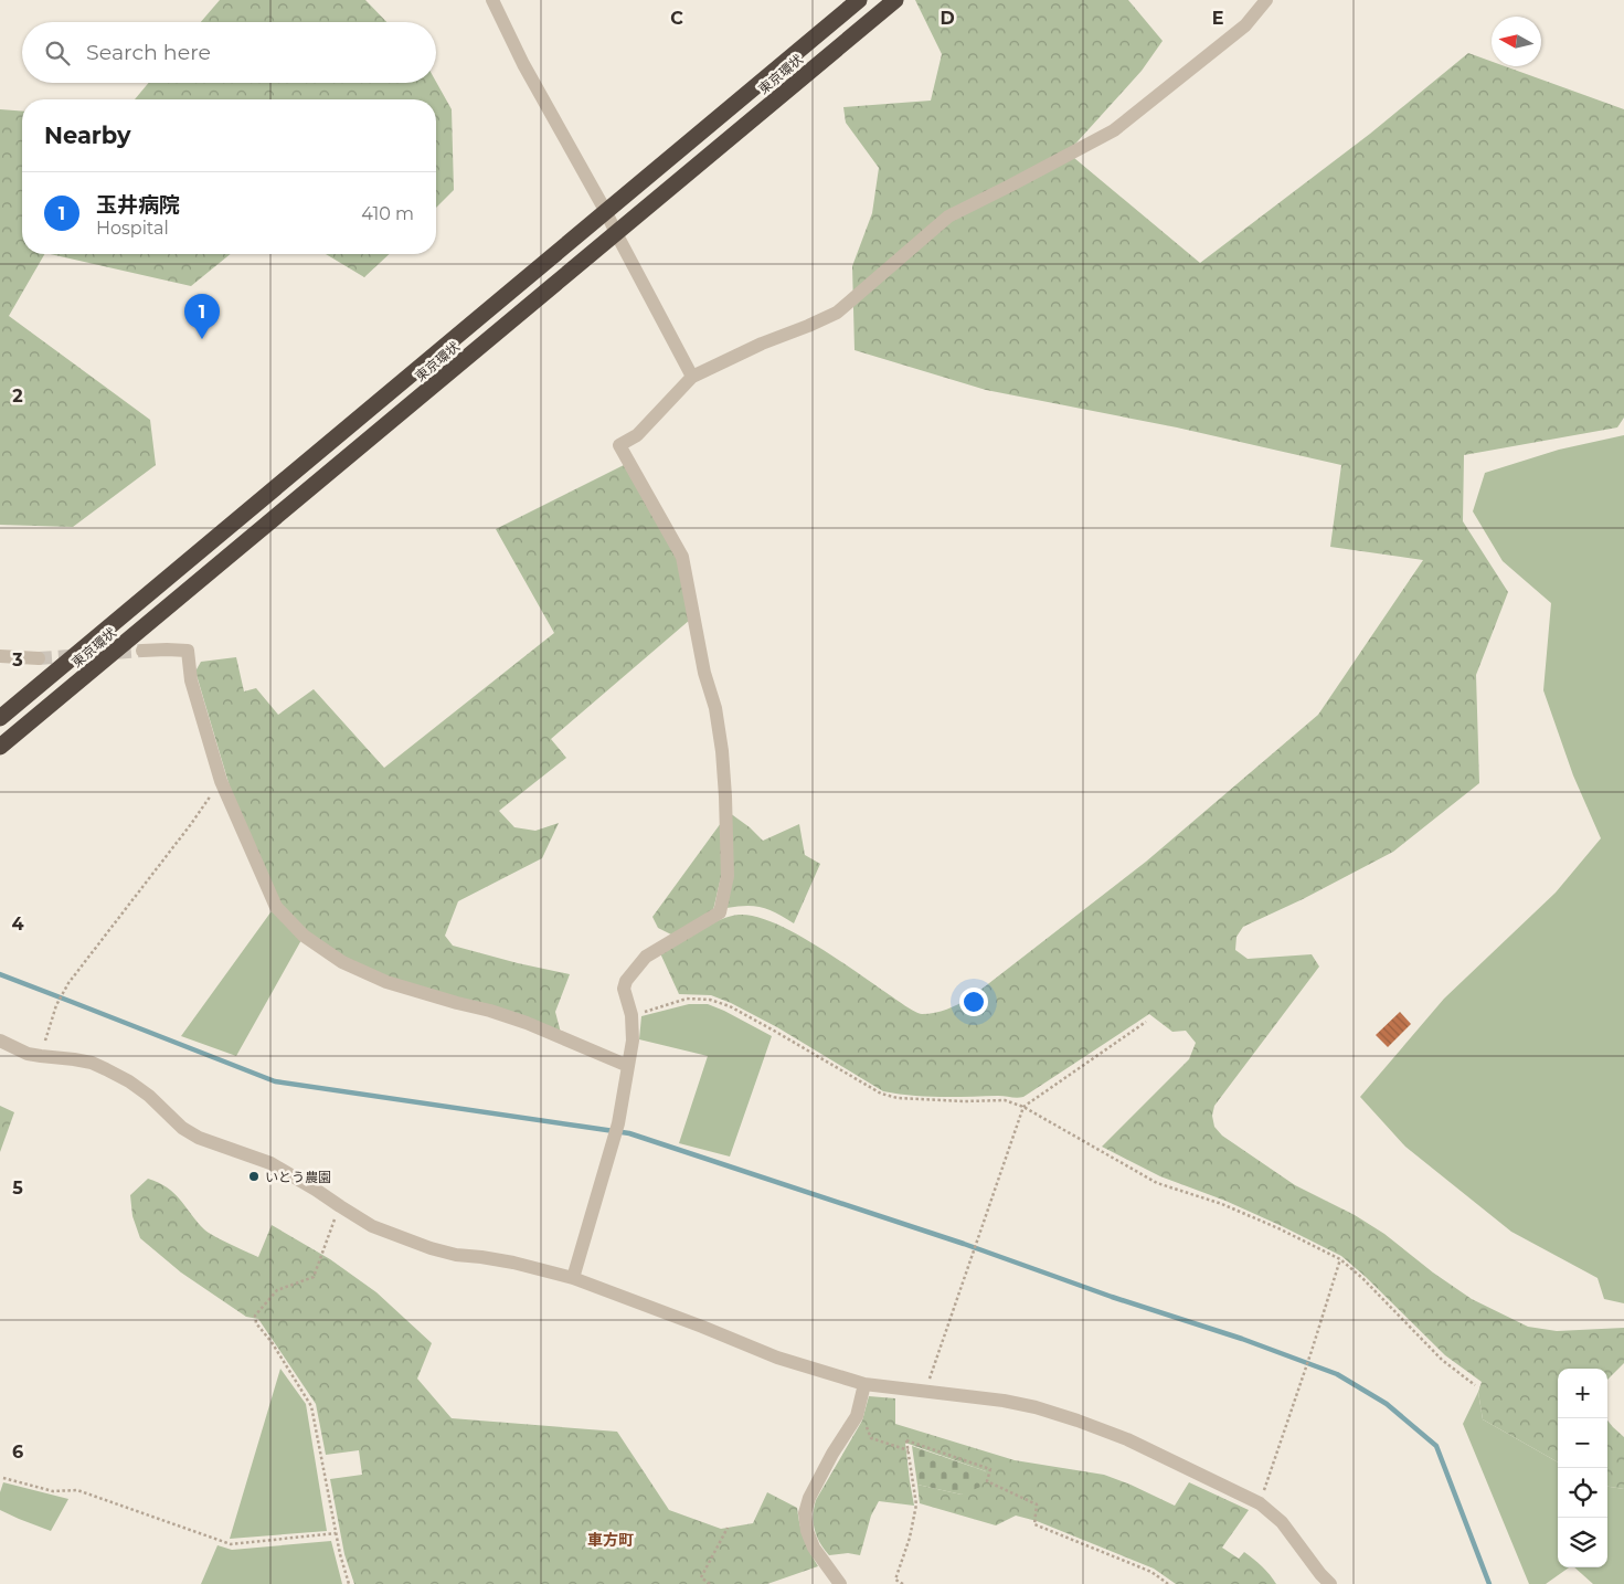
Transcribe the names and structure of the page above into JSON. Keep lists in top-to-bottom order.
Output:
{
  "streets": {
    "highway": ["東京環状"]
  },
  "districts": ["車方町"],
  "places": ["いとう農園"],
  "north": "left",
  "page": {
    "search": "Search here",
    "heading": "Nearby",
    "list": [
      {
        "mark": "1",
        "name": "玉井病院",
        "note": "Hospital",
        "value": "410 m"
      }
    ],
    "pins": "1",
    "map_buttons": ["+", "−"]
  },
  "grid": {
    "columns": ["C", "D", "E"],
    "rows": [
      "2",
      "3",
      "4",
      "5",
      "6"
    ]
  }
}
